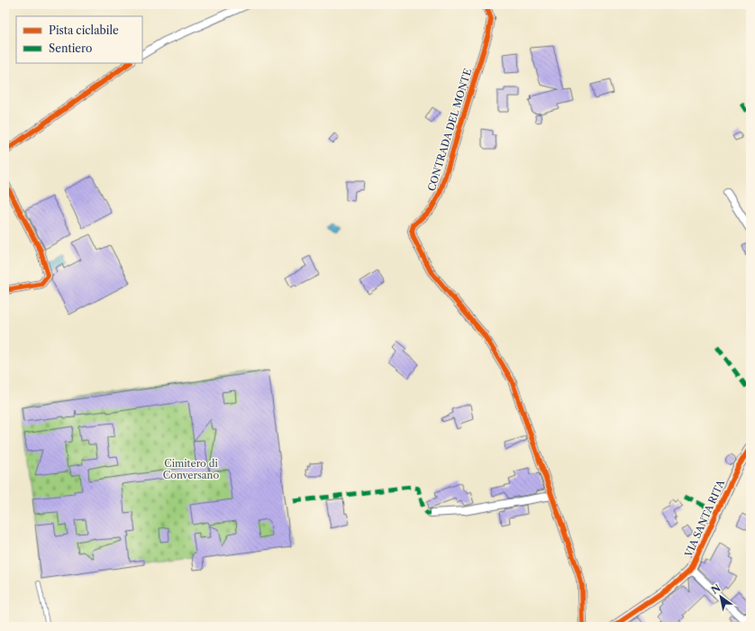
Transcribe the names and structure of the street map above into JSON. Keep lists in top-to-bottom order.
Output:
{
  "streets": {
    "street": ["CONTRADA DEL MONTE", "VIA SANTA RITA"]
  },
  "parks": ["Cimitero di Conversano"],
  "legend": ["Pista ciclabile", "Sentiero"],
  "north": "top left"
}
